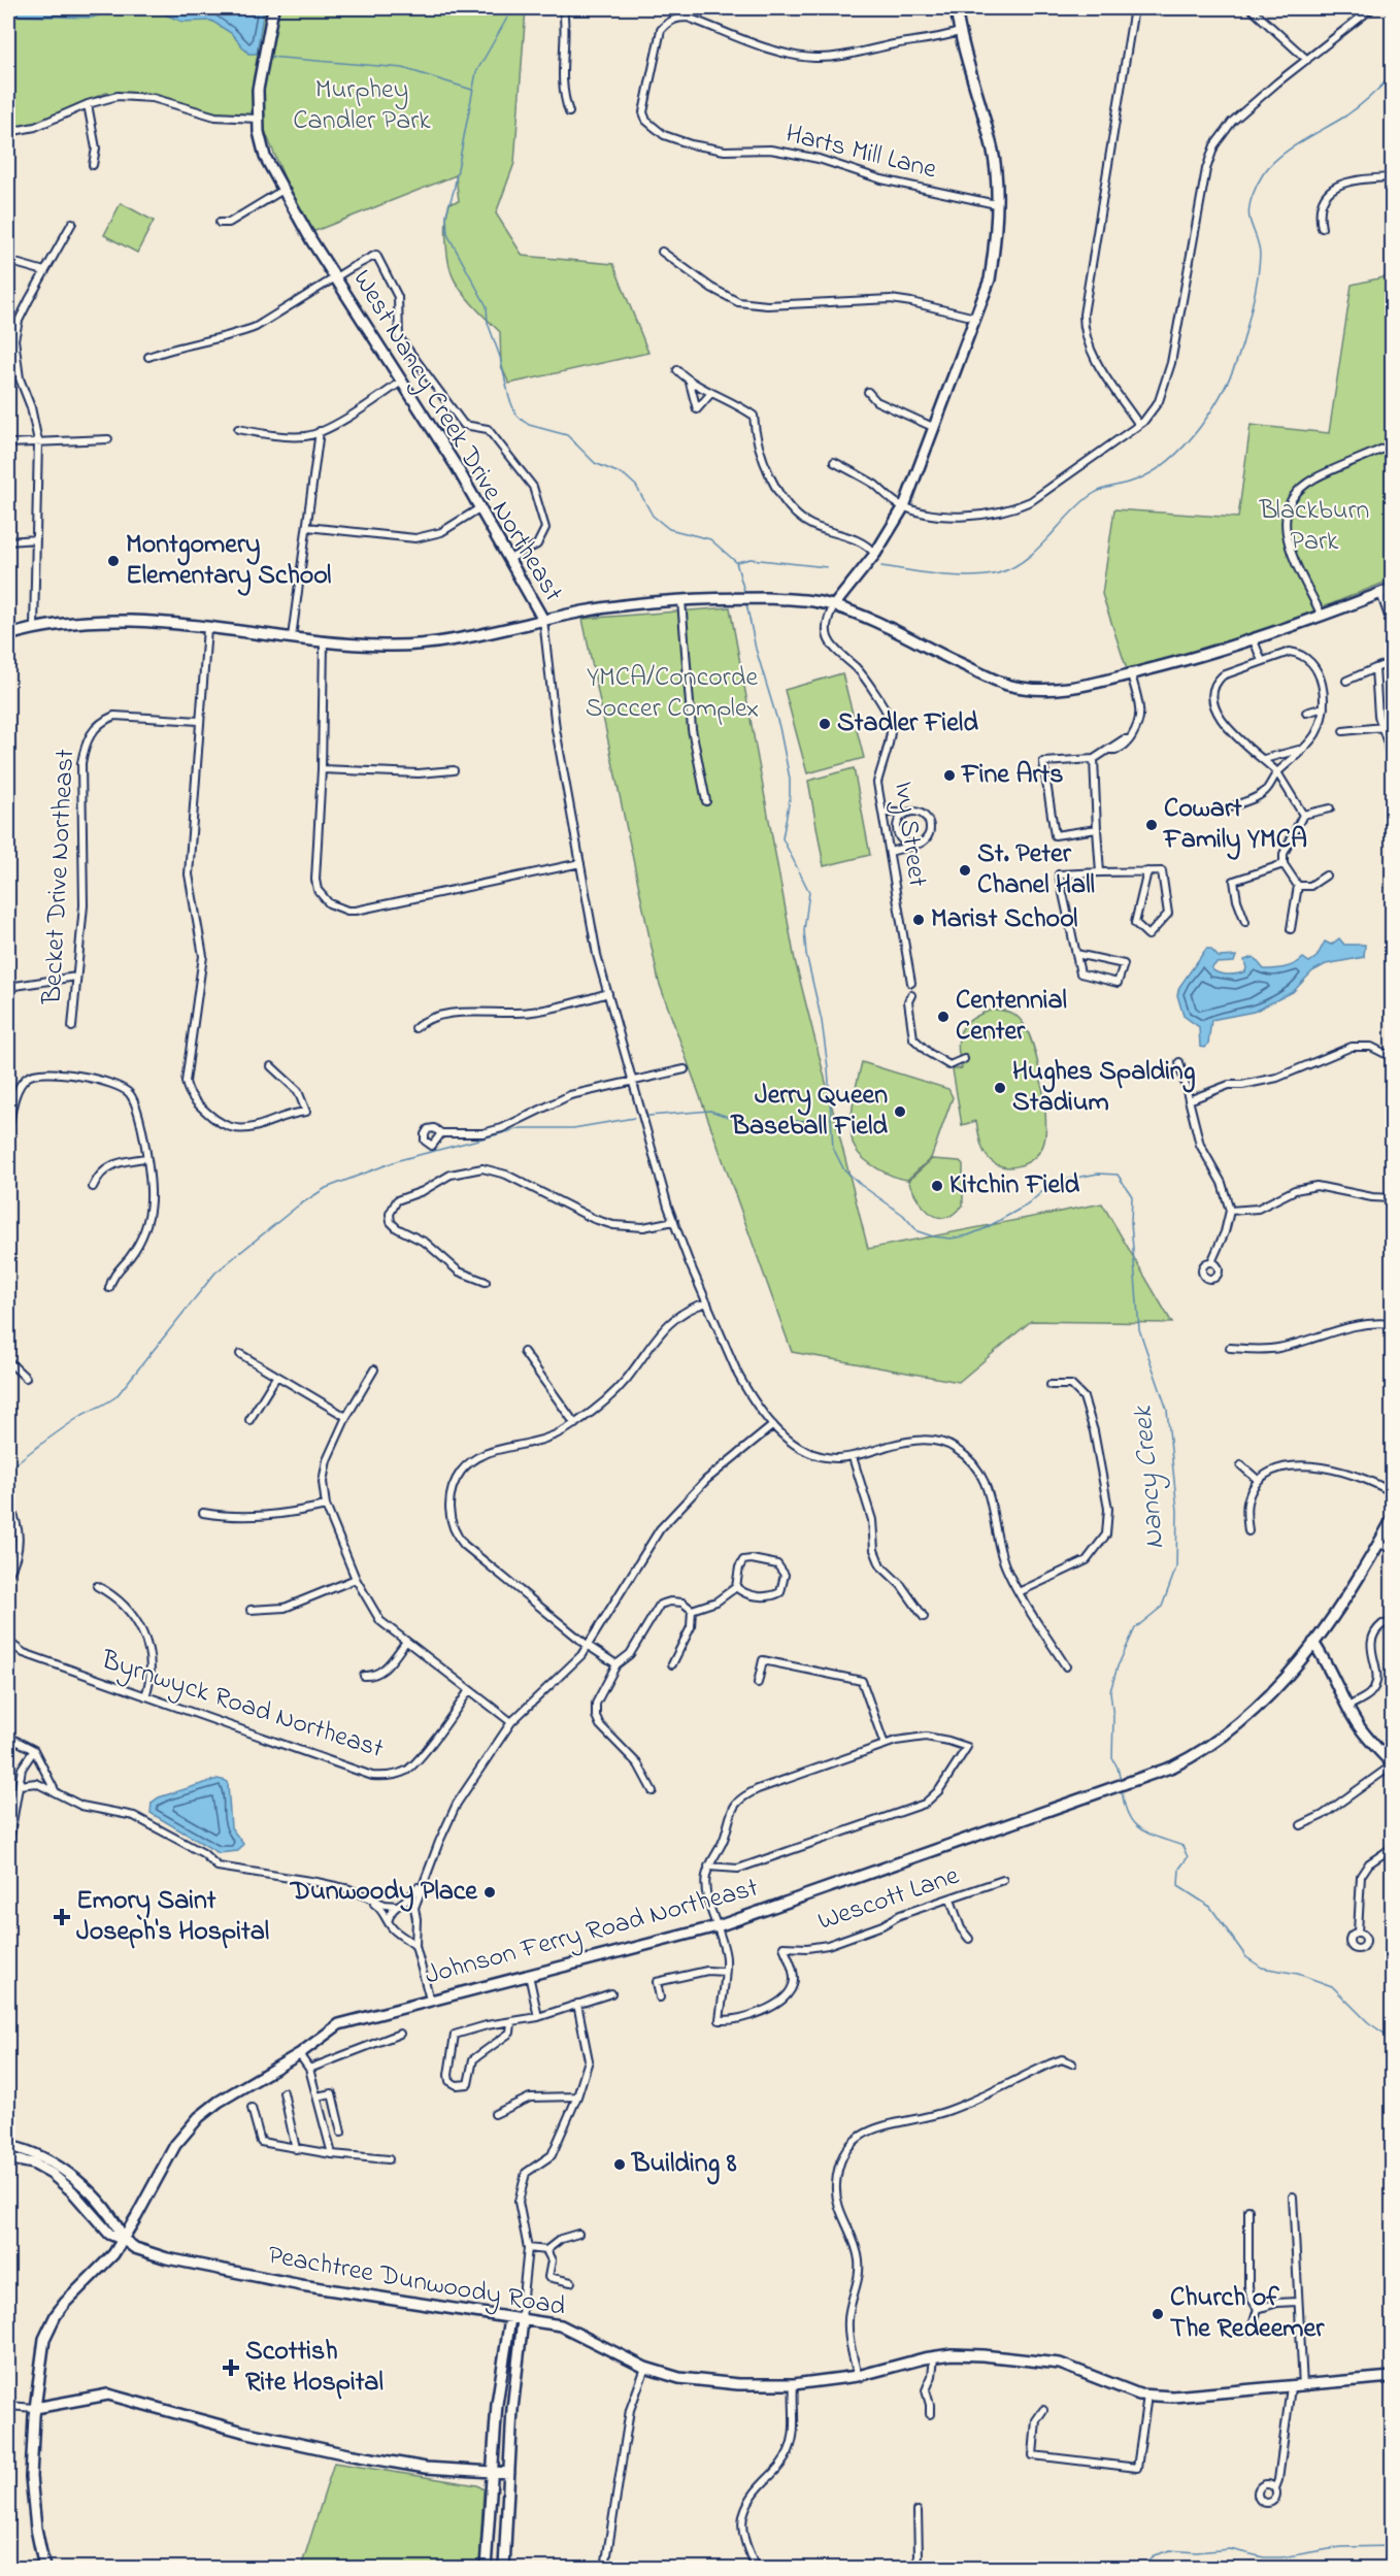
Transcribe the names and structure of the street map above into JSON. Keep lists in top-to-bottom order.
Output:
{
  "streets": {
    "main road": ["West Nancy Creek Drive Northeast", "Johnson Ferry Road Northeast", "Peachtree Dunwoody Road"],
    "street": [
      "Harts Mill Lane",
      "Ivy Street",
      "Becket Drive Northeast",
      "Byrnwyck Road Northeast",
      "Wescott Lane"
    ]
  },
  "crossings": [
    ["Wescott Lane", "Johnson Ferry Road Northeast"],
    ["Johnson Ferry Road Northeast", "Peachtree Dunwoody Road"]
  ],
  "water": ["Nancy Creek"],
  "parks": ["Murphey Candler Park", "Blackburn Park", "YMCA/Concorde Soccer Complex"],
  "places": {
    "other": [
      "Montgomery Elementary School",
      "Stadler Field",
      "Fine Arts",
      "Cowart Family YMCA",
      "St. Peter Chanel Hall",
      "Marist School",
      "Centennial Center",
      "Hughes Spalding Stadium",
      "Jerry Queen Baseball Field",
      "Kitchin Field",
      "Dunwoody Place",
      "Building 8",
      "Church of The Redeemer"
    ],
    "health": ["Emory Saint Joseph's Hospital", "Scottish Rite Hospital"]
  }
}
